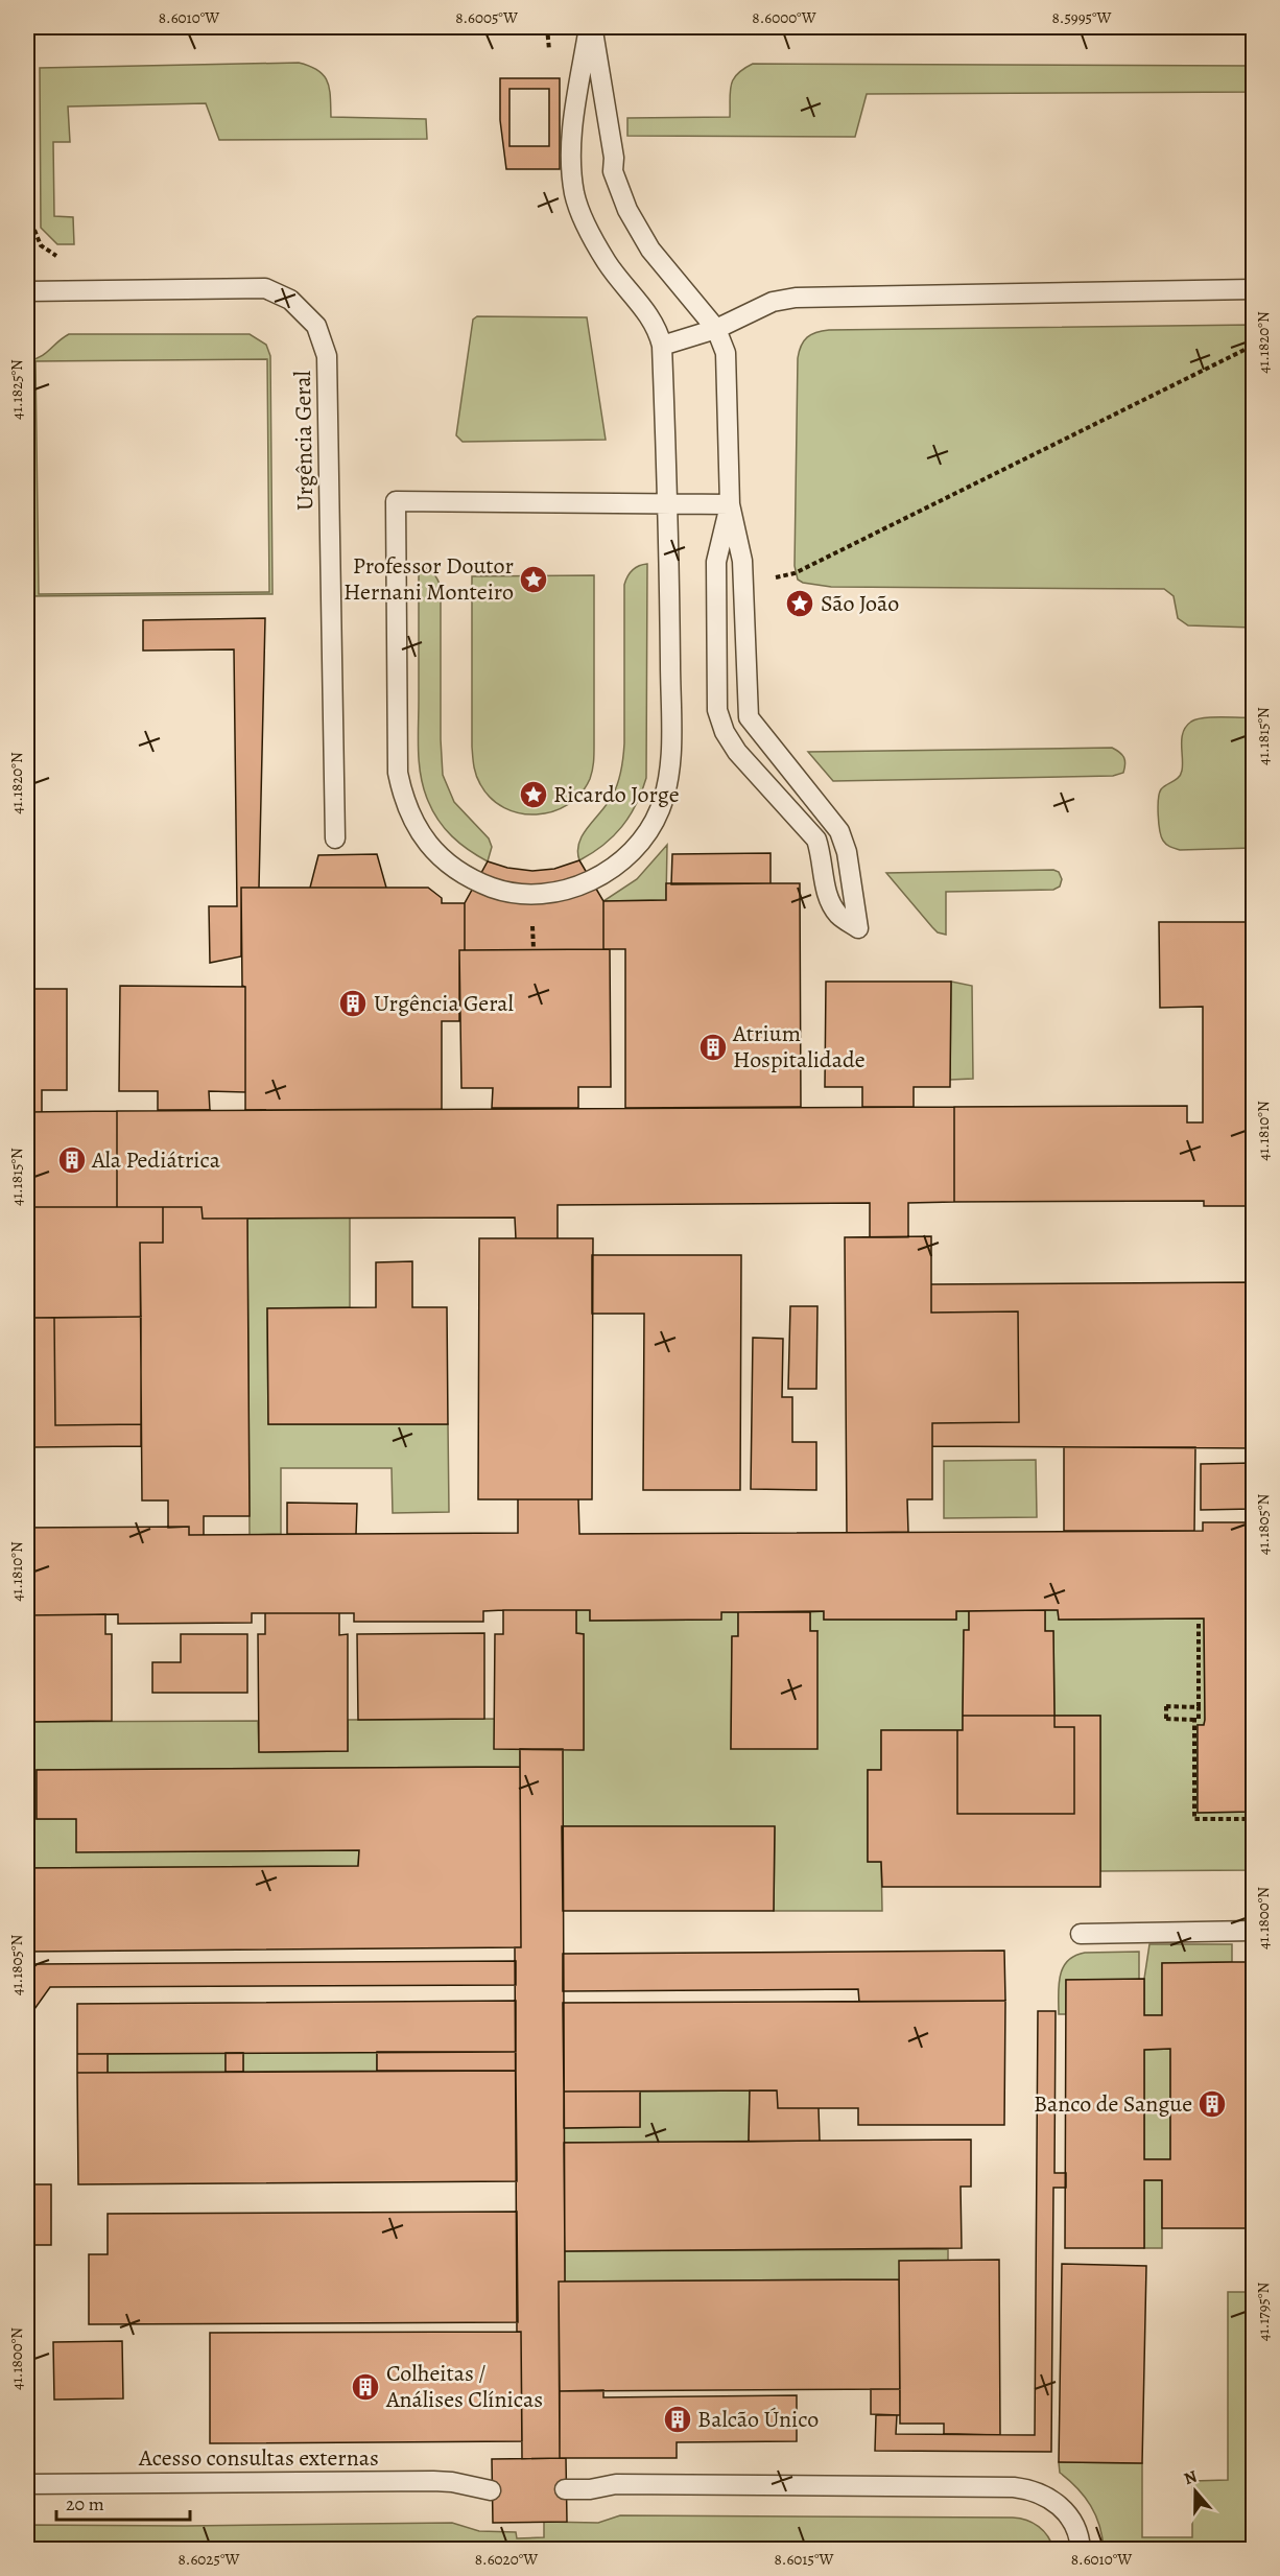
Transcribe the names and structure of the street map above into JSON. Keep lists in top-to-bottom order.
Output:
{
  "streets": {
    "lane": ["Urgência Geral", "Acesso consultas externas"]
  },
  "places": {
    "place": ["Professor Doutor Hernani Monteiro", "São João", "Ricardo Jorge"],
    "building": [
      "Urgência Geral",
      "Atrium Hospitalidade",
      "Ala Pediátrica",
      "Banco de Sangue",
      "Colheitas / Análises Clínicas",
      "Balcão Único"
    ]
  },
  "scale_bar": "20 m",
  "north": "top",
  "coordinates": [
    "8.6010°W",
    "8.6005°W",
    "8.6000°W",
    "8.5995°W",
    "41.1820°N",
    "41.1825°N",
    "41.1815°N",
    "41.1810°N",
    "41.1805°N",
    "41.1800°N",
    "41.1795°N",
    "8.6025°W",
    "8.6020°W",
    "8.6015°W"
  ]
}
